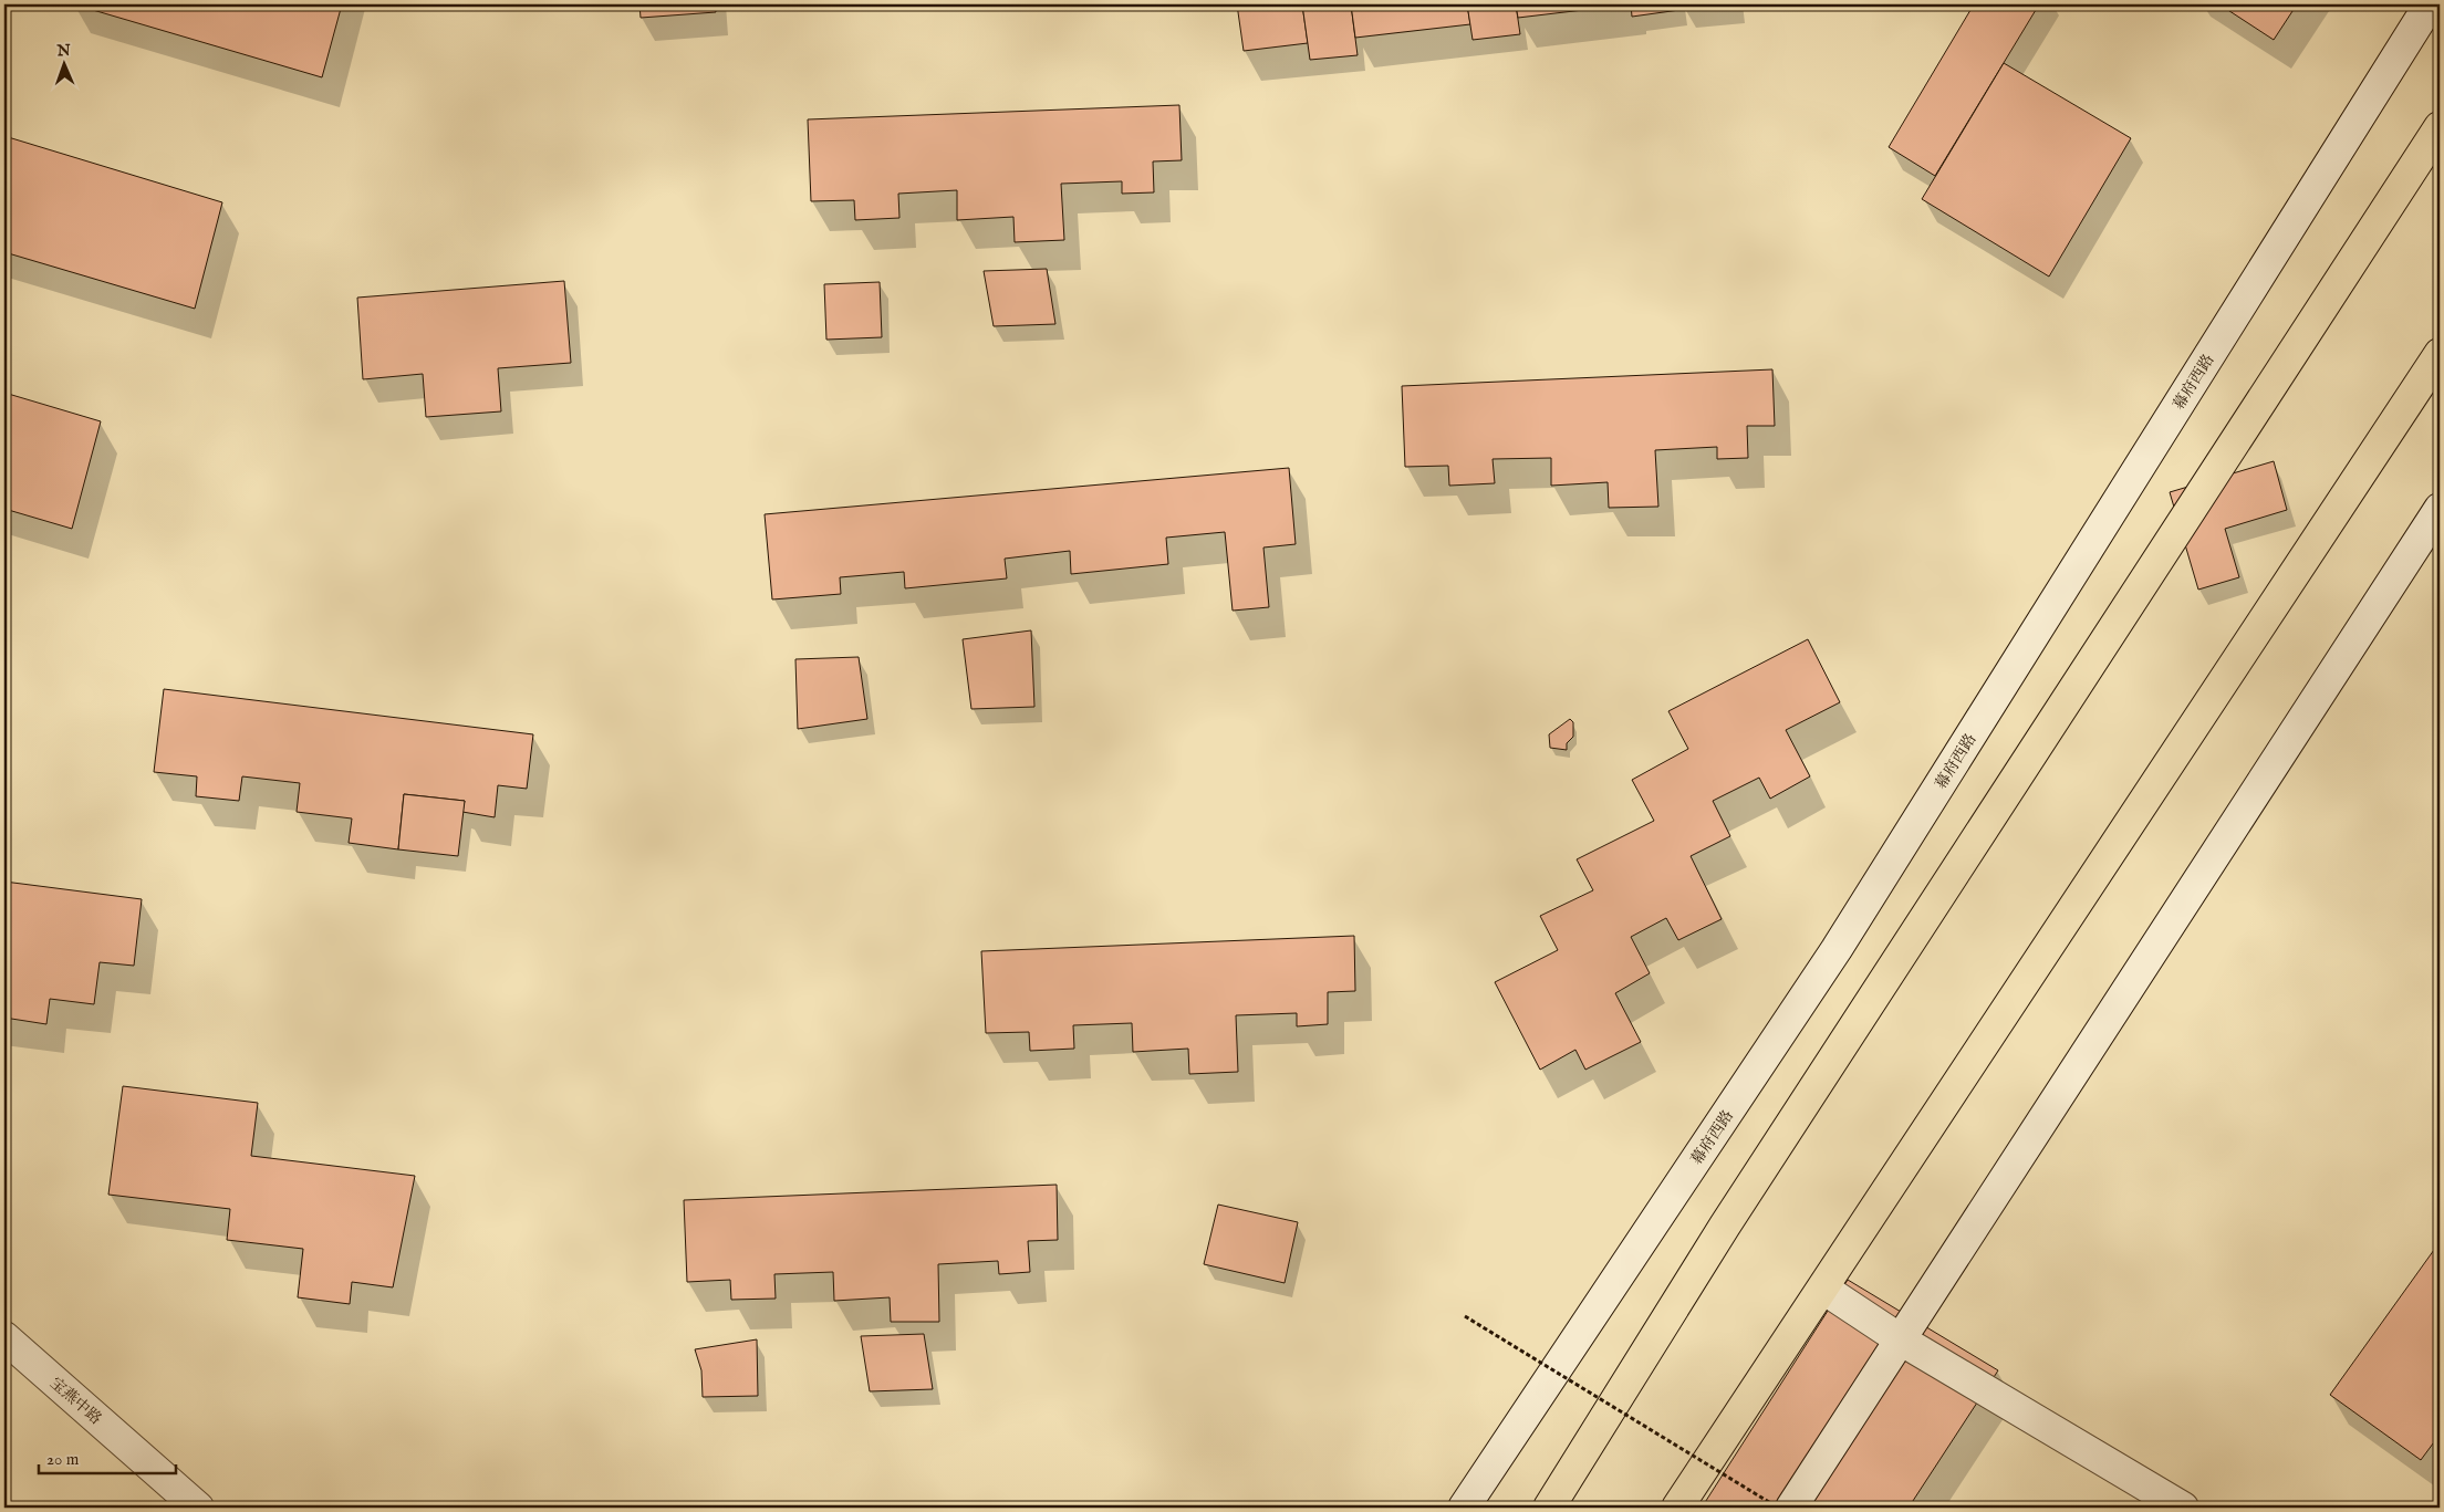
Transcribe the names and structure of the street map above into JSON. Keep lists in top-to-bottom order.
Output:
{
  "streets": {
    "main road": ["幕府西路", "宝燕中路"]
  },
  "scale_bar": "20 m",
  "north": "top"
}
